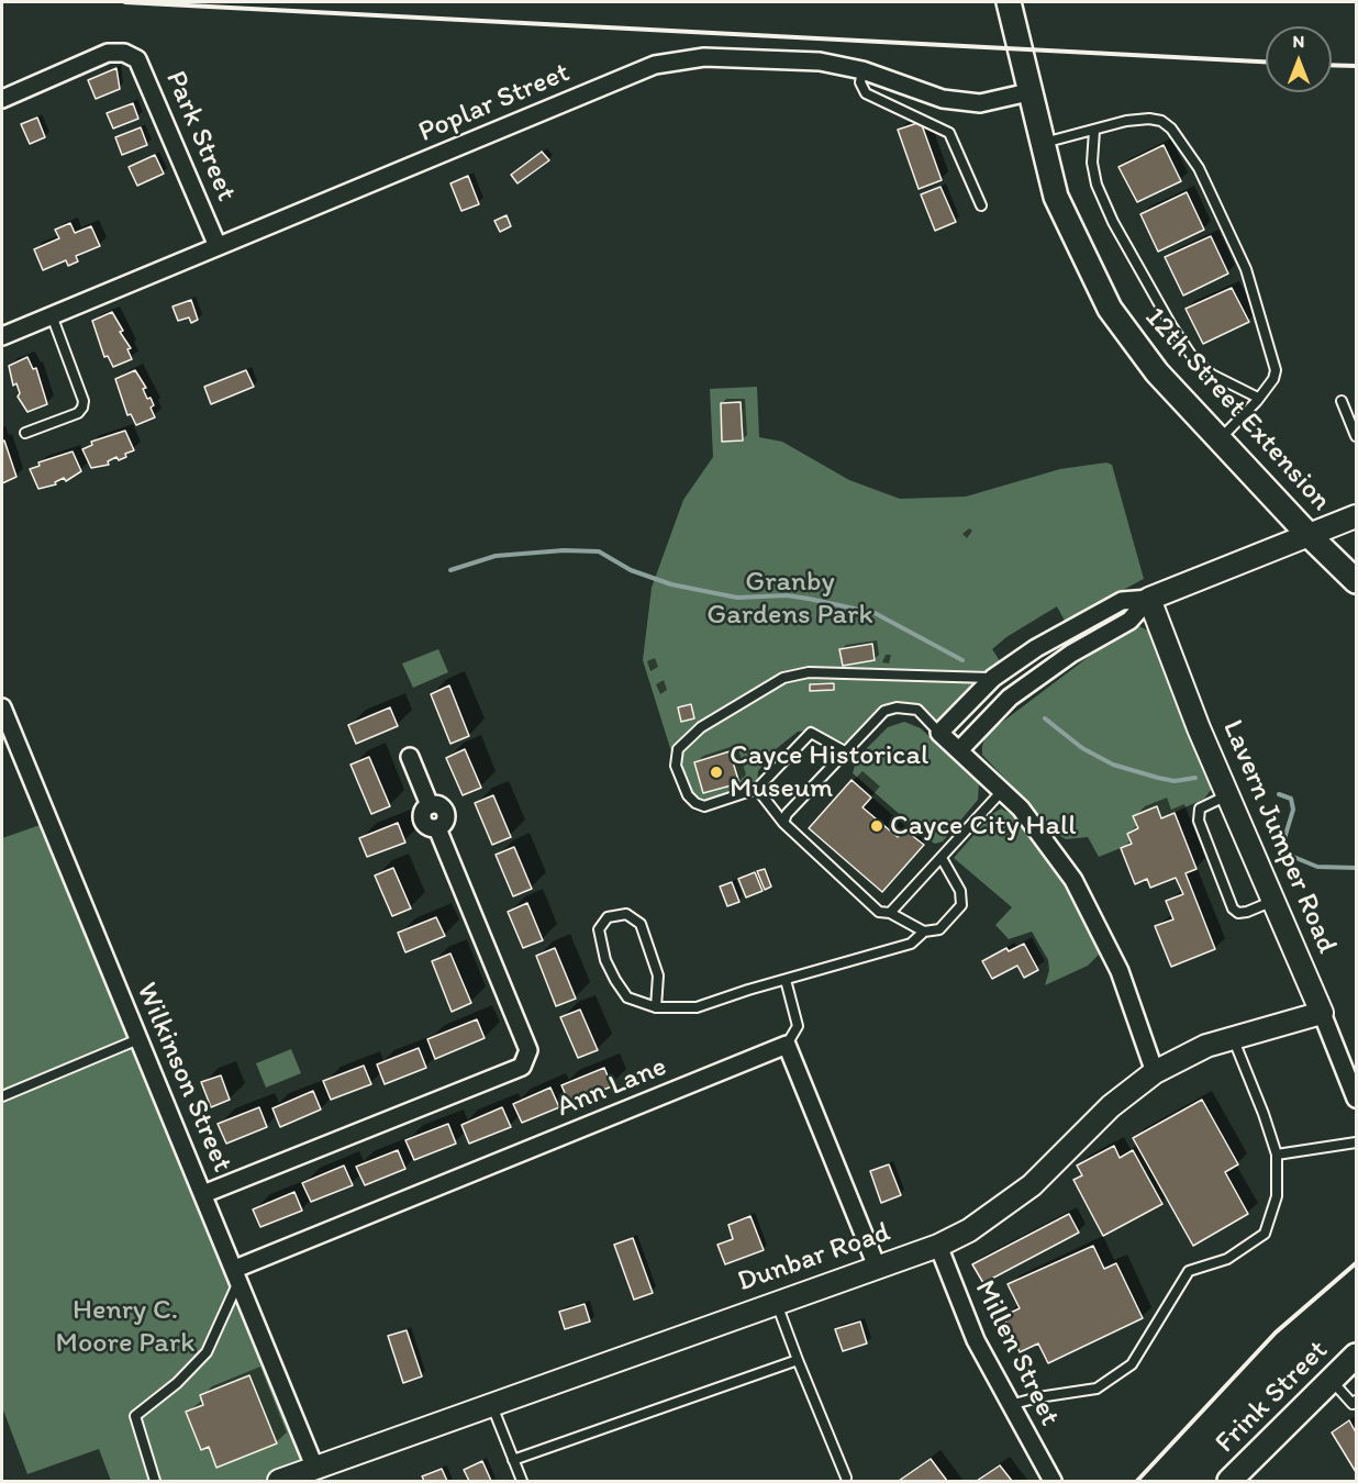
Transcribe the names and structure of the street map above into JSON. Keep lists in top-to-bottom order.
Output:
{
  "streets": {
    "main road": ["12th Street Extension", "Frink Street"],
    "street": [
      "Poplar Street",
      "Park Street",
      "Lavern Jumper Road",
      "Wilkinson Street",
      "Ann Lane",
      "Dunbar Road",
      "Millen Street"
    ]
  },
  "crossings": [
    ["Poplar Street", "Park Street"],
    ["Poplar Street", "12th Street Extension"],
    ["Lavern Jumper Road", "Dunbar Road"],
    ["Wilkinson Street", "Ann Lane"],
    ["Wilkinson Street", "Dunbar Road"],
    ["Dunbar Road", "Millen Street"]
  ],
  "parks": ["Granby Gardens Park", "Henry C. Moore Park"],
  "places": ["Cayce Historical Museum", "Cayce City Hall"],
  "north": "top"
}
